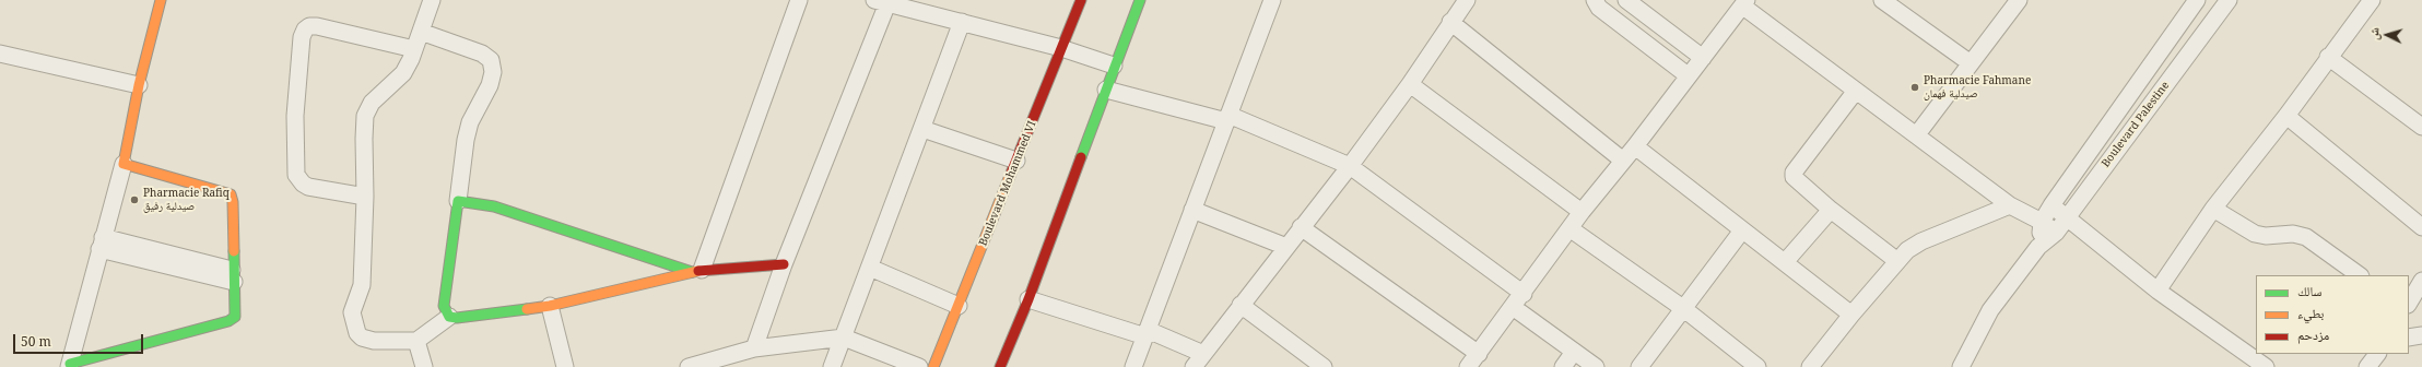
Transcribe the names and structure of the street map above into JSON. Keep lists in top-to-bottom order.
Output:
{
  "streets": {
    "street": ["Boulevard Palestine", "Boulevard Mohammed VI"]
  },
  "places": ["Pharmacie Fahmane صيدلية فهمان", "Pharmacie Rafiq صيدلية رفيق"],
  "legend": ["سالك", "بطيء", "مزدحم"],
  "scale_bar": "50 m",
  "north": "left"
}
